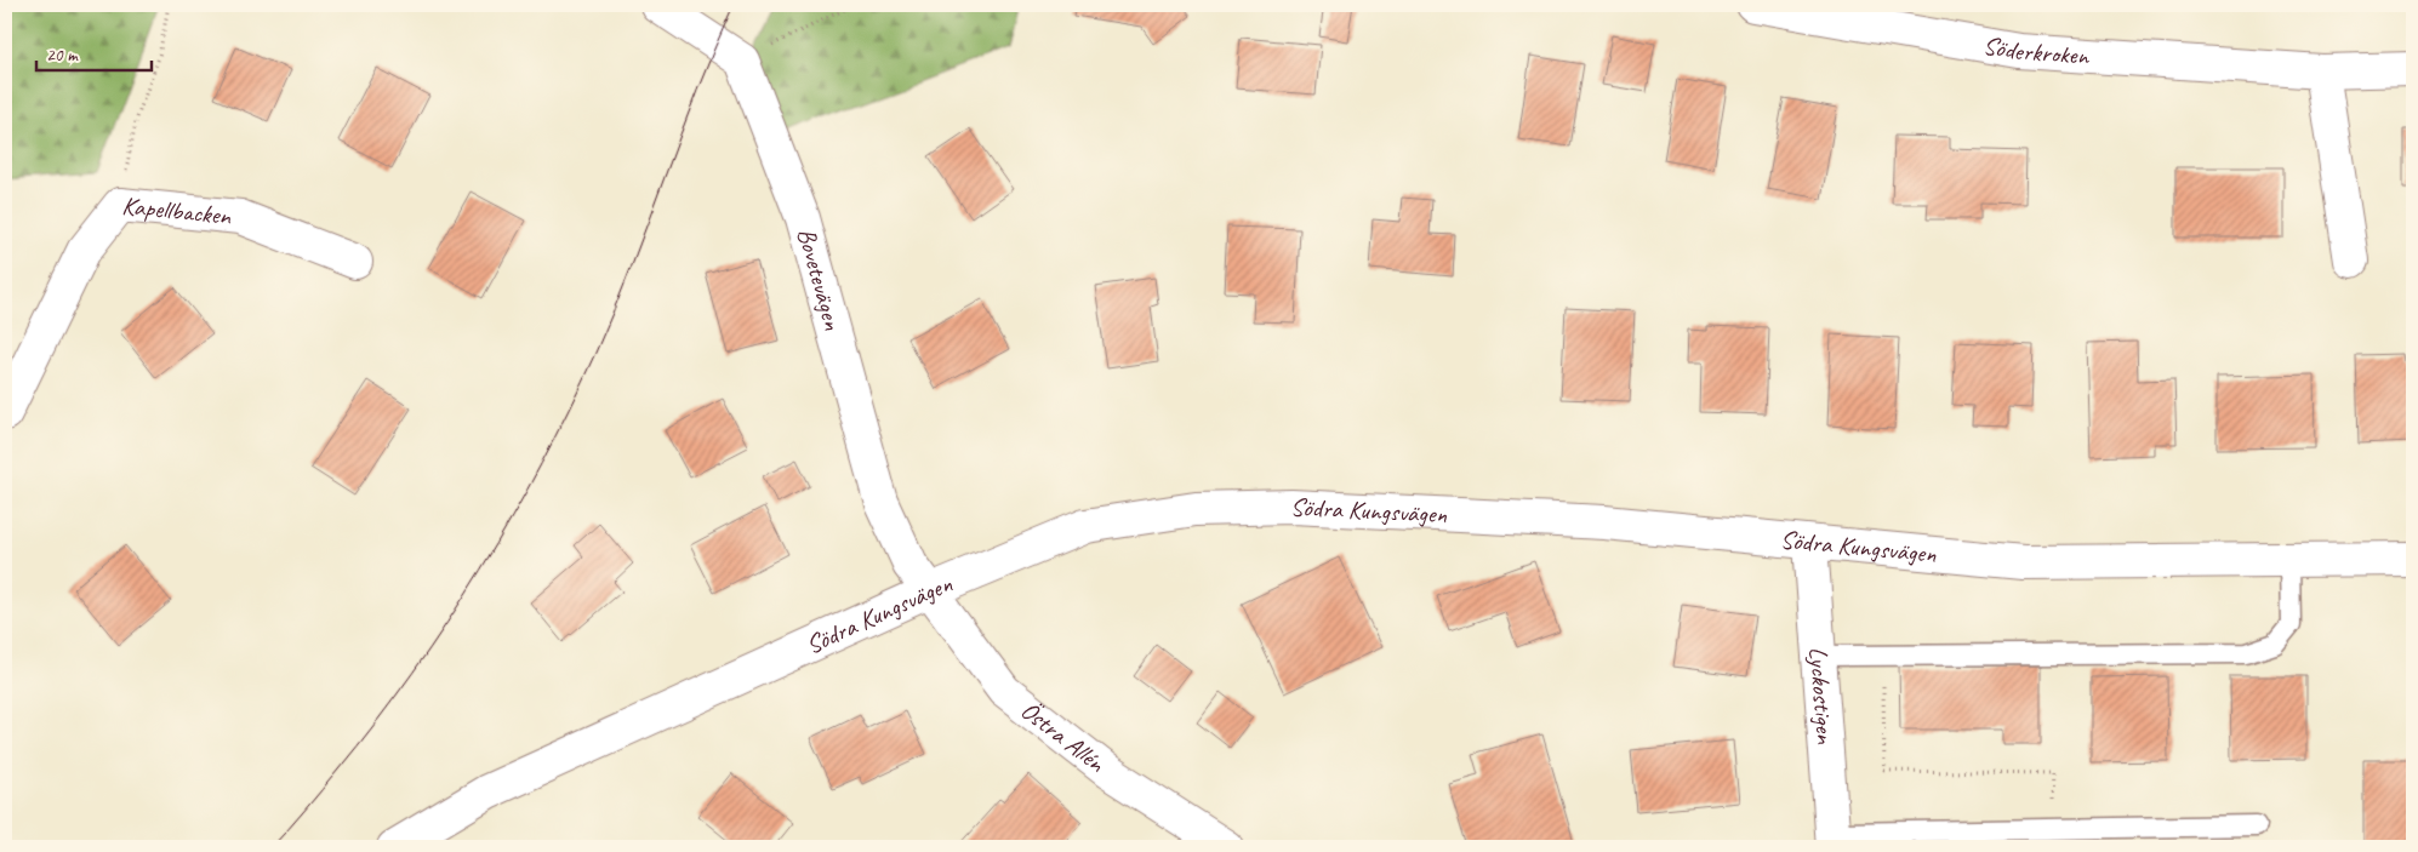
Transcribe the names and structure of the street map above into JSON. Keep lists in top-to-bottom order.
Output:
{
  "streets": {
    "street": [
      "Söderkroken",
      "Kapellbacken",
      "Bovetevägen",
      "Södra Kungsvägen",
      "Lyckostigen",
      "Östra Allén"
    ]
  },
  "crossings": [
    ["Bovetevägen", "Södra Kungsvägen"],
    ["Bovetevägen", "Östra Allén"],
    ["Södra Kungsvägen", "Lyckostigen"],
    ["Södra Kungsvägen", "Östra Allén"]
  ],
  "scale_bar": "20 m"
}
